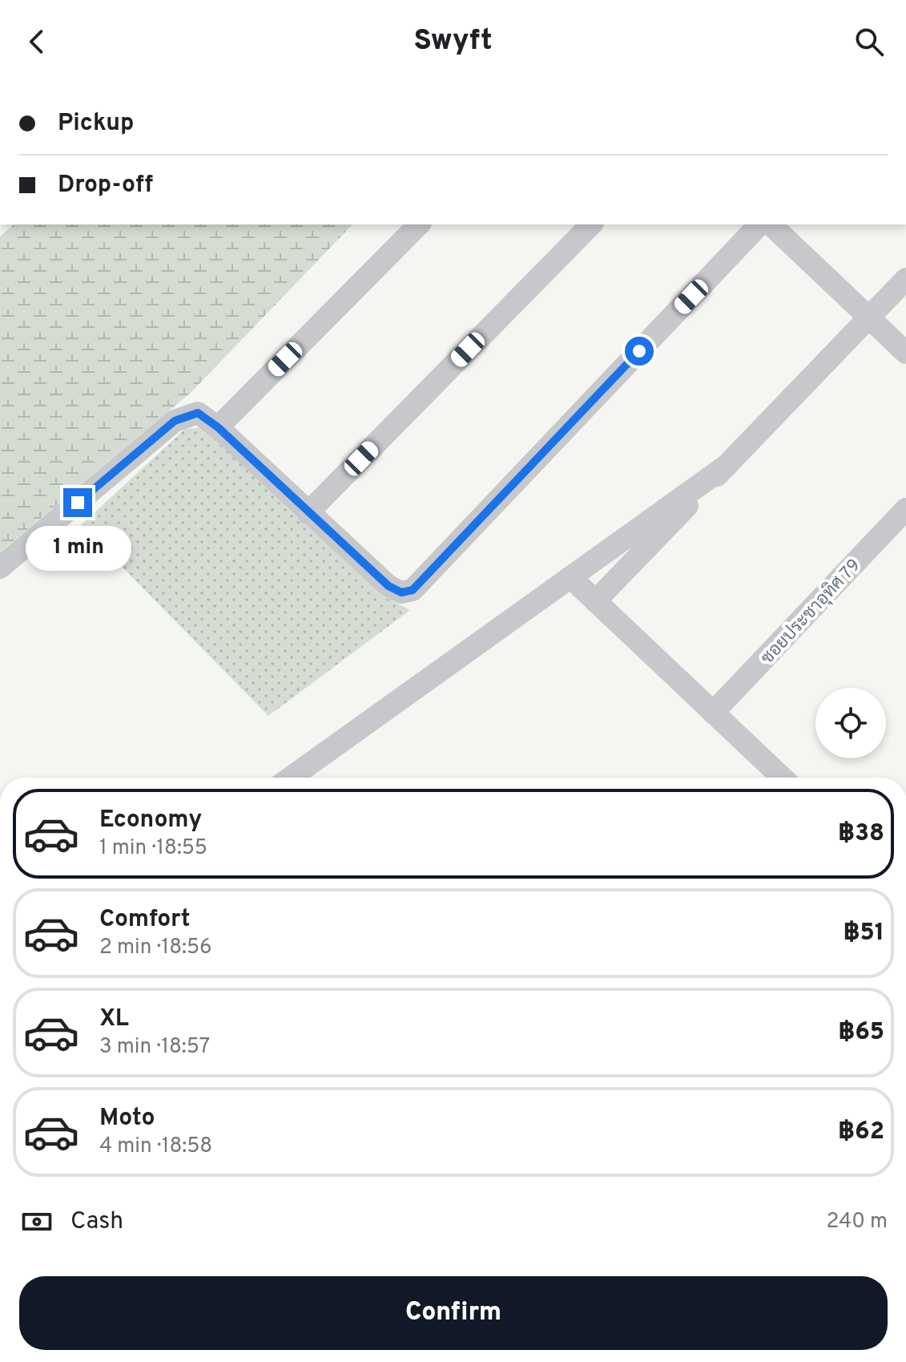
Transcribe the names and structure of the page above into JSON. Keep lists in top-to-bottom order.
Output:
{
  "streets": {
    "street": ["ซอยประชาอุทิศ 79"]
  },
  "page": {
    "header": "Swyft",
    "banner": ["Pickup", "Drop-off"],
    "bubble": "1 min",
    "list": [
      {
        "name": "Economy",
        "note": "1 min · 18:55",
        "value": "฿38"
      },
      {
        "name": "Comfort",
        "note": "2 min · 18:56",
        "value": "฿51"
      },
      {
        "name": "XL",
        "note": "3 min · 18:57",
        "value": "฿65"
      },
      {
        "name": "Moto",
        "note": "4 min · 18:58",
        "value": "฿62"
      }
    ],
    "pay": ["Cash", "240 m"],
    "buttons": "Confirm"
  }
}
